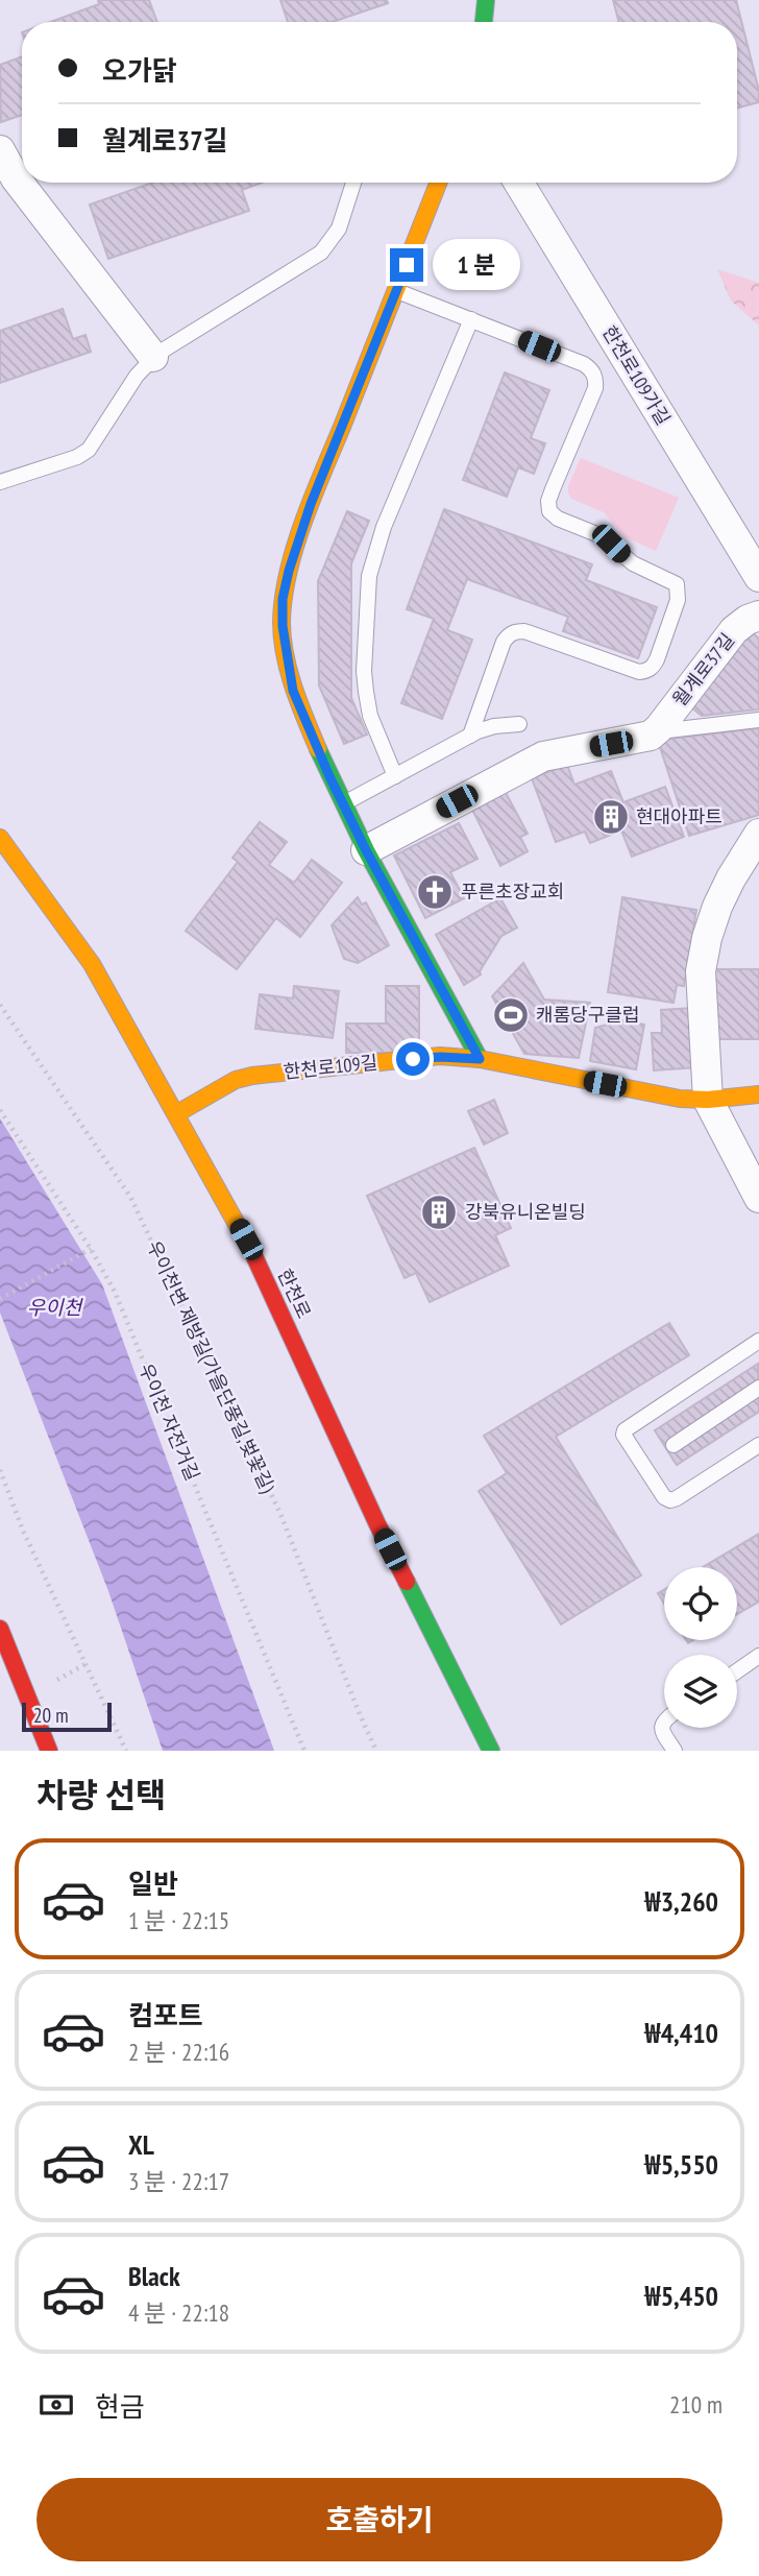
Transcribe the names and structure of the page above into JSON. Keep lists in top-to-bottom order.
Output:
{
  "streets": {
    "street": [
      "한천로109가길",
      "월계로37길",
      "한천로109길",
      "한천로"
    ],
    "path": ["우이천변 제방길(가을단풍길,벚꽃길)", "우이천 자전거길"]
  },
  "crossings": [
    ["한천로109길", "한천로"]
  ],
  "water": ["우이천"],
  "places": {
    "building": ["현대아파트", "강북유니온빌딩"],
    "church": ["푸른초장교회"],
    "sports": ["캐롬당구클럽"]
  },
  "scale_bar": "20 m",
  "page": {
    "banner": ["오가닭", "월계로37길"],
    "bubble": "1 분",
    "scale": "20 m",
    "heading": "차량 선택",
    "list": [
      {
        "name": "일반",
        "note": "1 분 · 22:15",
        "value": "₩3,260"
      },
      {
        "name": "컴포트",
        "note": "2 분 · 22:16",
        "value": "₩4,410"
      },
      {
        "name": "XL",
        "note": "3 분 · 22:17",
        "value": "₩5,550"
      },
      {
        "name": "Black",
        "note": "4 분 · 22:18",
        "value": "₩5,450"
      }
    ],
    "pay": ["현금", "210 m"],
    "buttons": "호출하기"
  }
}
